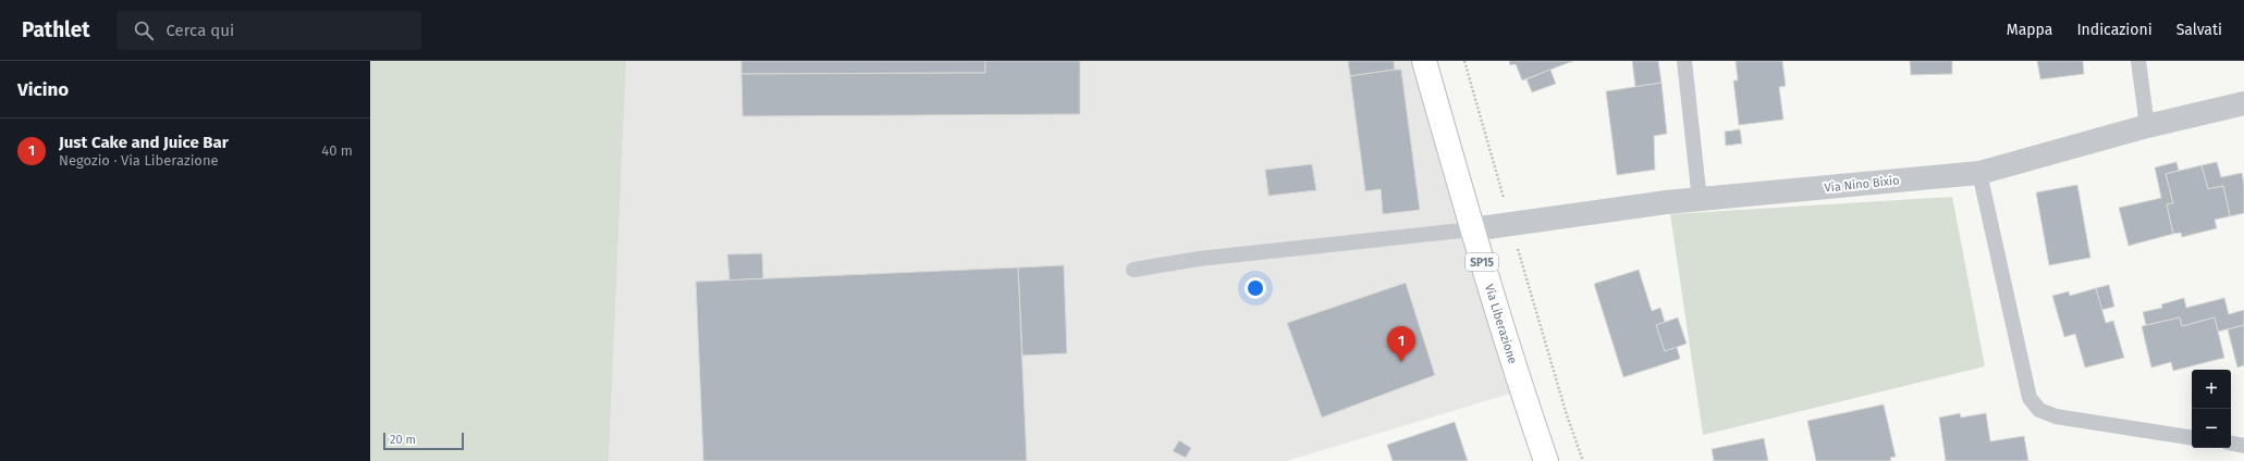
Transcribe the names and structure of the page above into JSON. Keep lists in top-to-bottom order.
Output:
{
  "streets": {
    "main road": ["SP15", "Via Liberazione"],
    "street": ["Via Nino Bixio"]
  },
  "crossings": [
    ["Via Nino Bixio", "Via Liberazione"]
  ],
  "scale_bar": "20 m",
  "page": {
    "header": "Pathlet",
    "search": "Cerca qui",
    "nav": ["Mappa", "Indicazioni", "Salvati"],
    "heading": "Vicino",
    "list": [
      {
        "mark": "1",
        "name": "Just Cake and Juice Bar",
        "note": "Negozio · Via Liberazione",
        "value": "40 m"
      }
    ],
    "pins": "1",
    "map_buttons": ["+", "−"],
    "scale": "20 m"
  }
}
